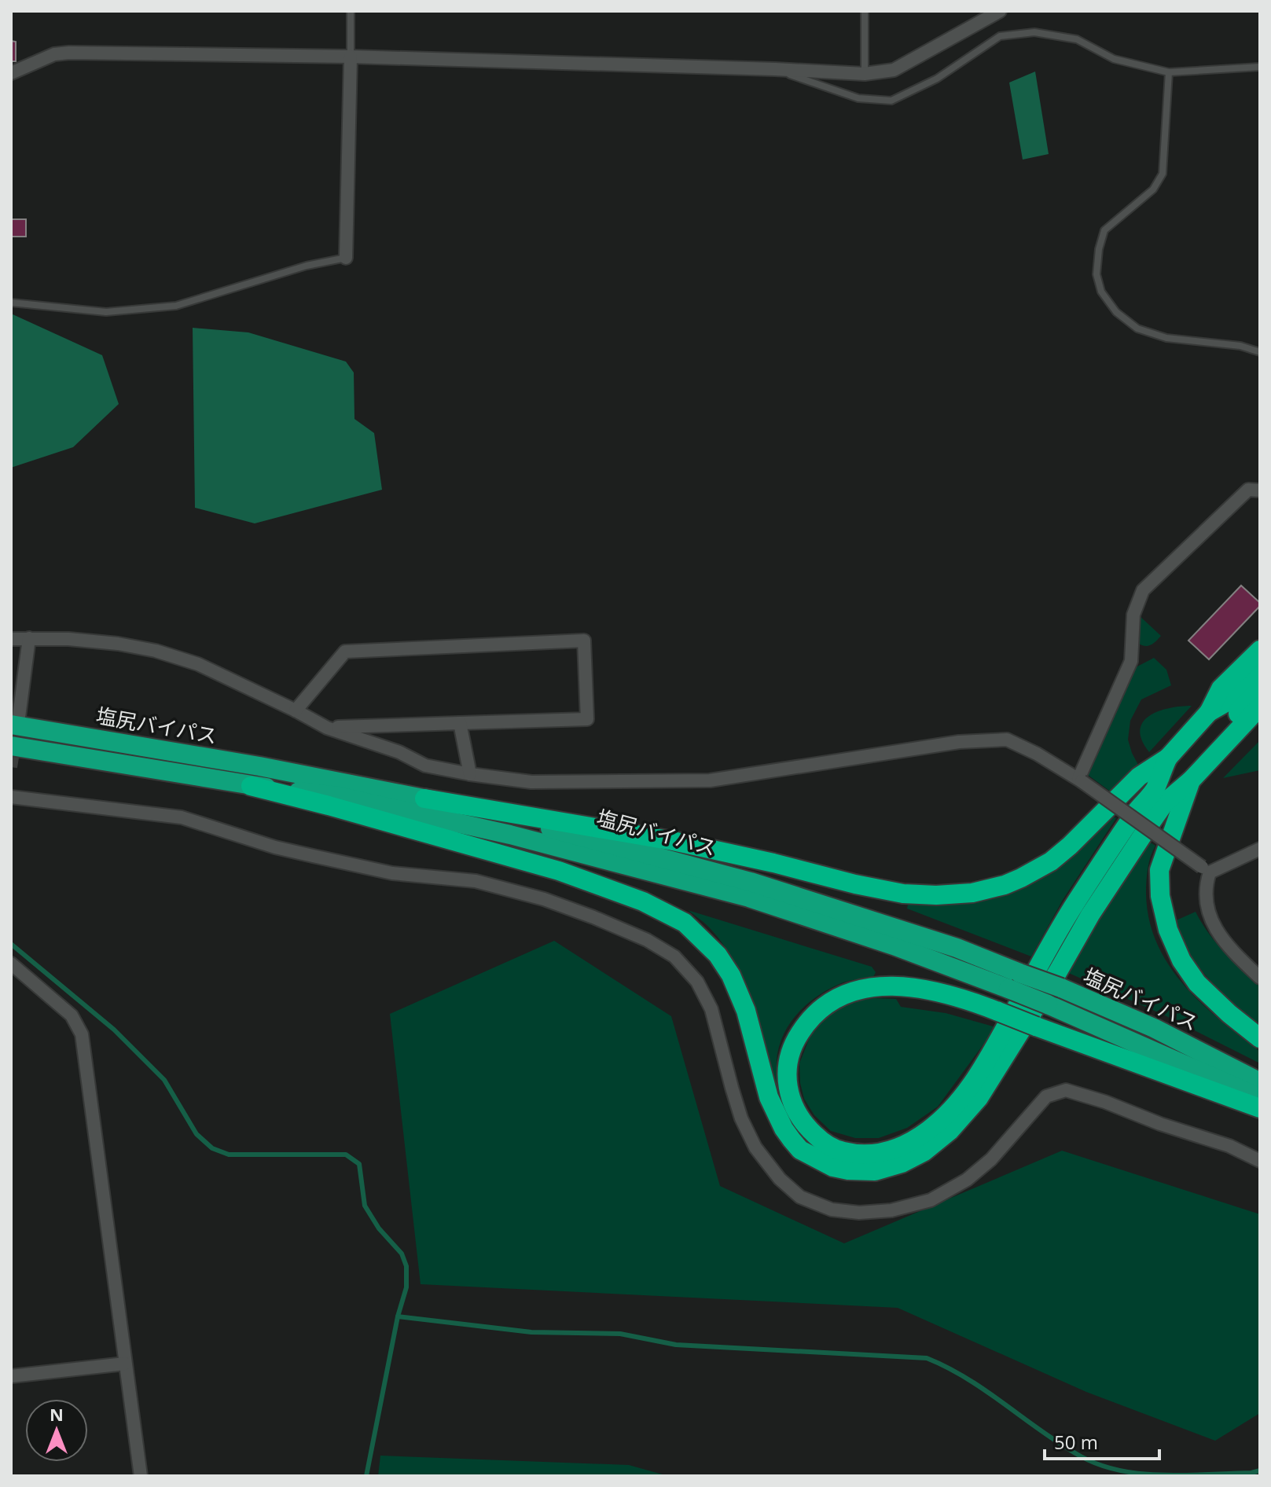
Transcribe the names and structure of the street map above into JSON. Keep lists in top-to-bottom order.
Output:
{
  "streets": {
    "highway": ["塩尻バイパス"]
  },
  "scale_bar": "50 m",
  "north": "top"
}
